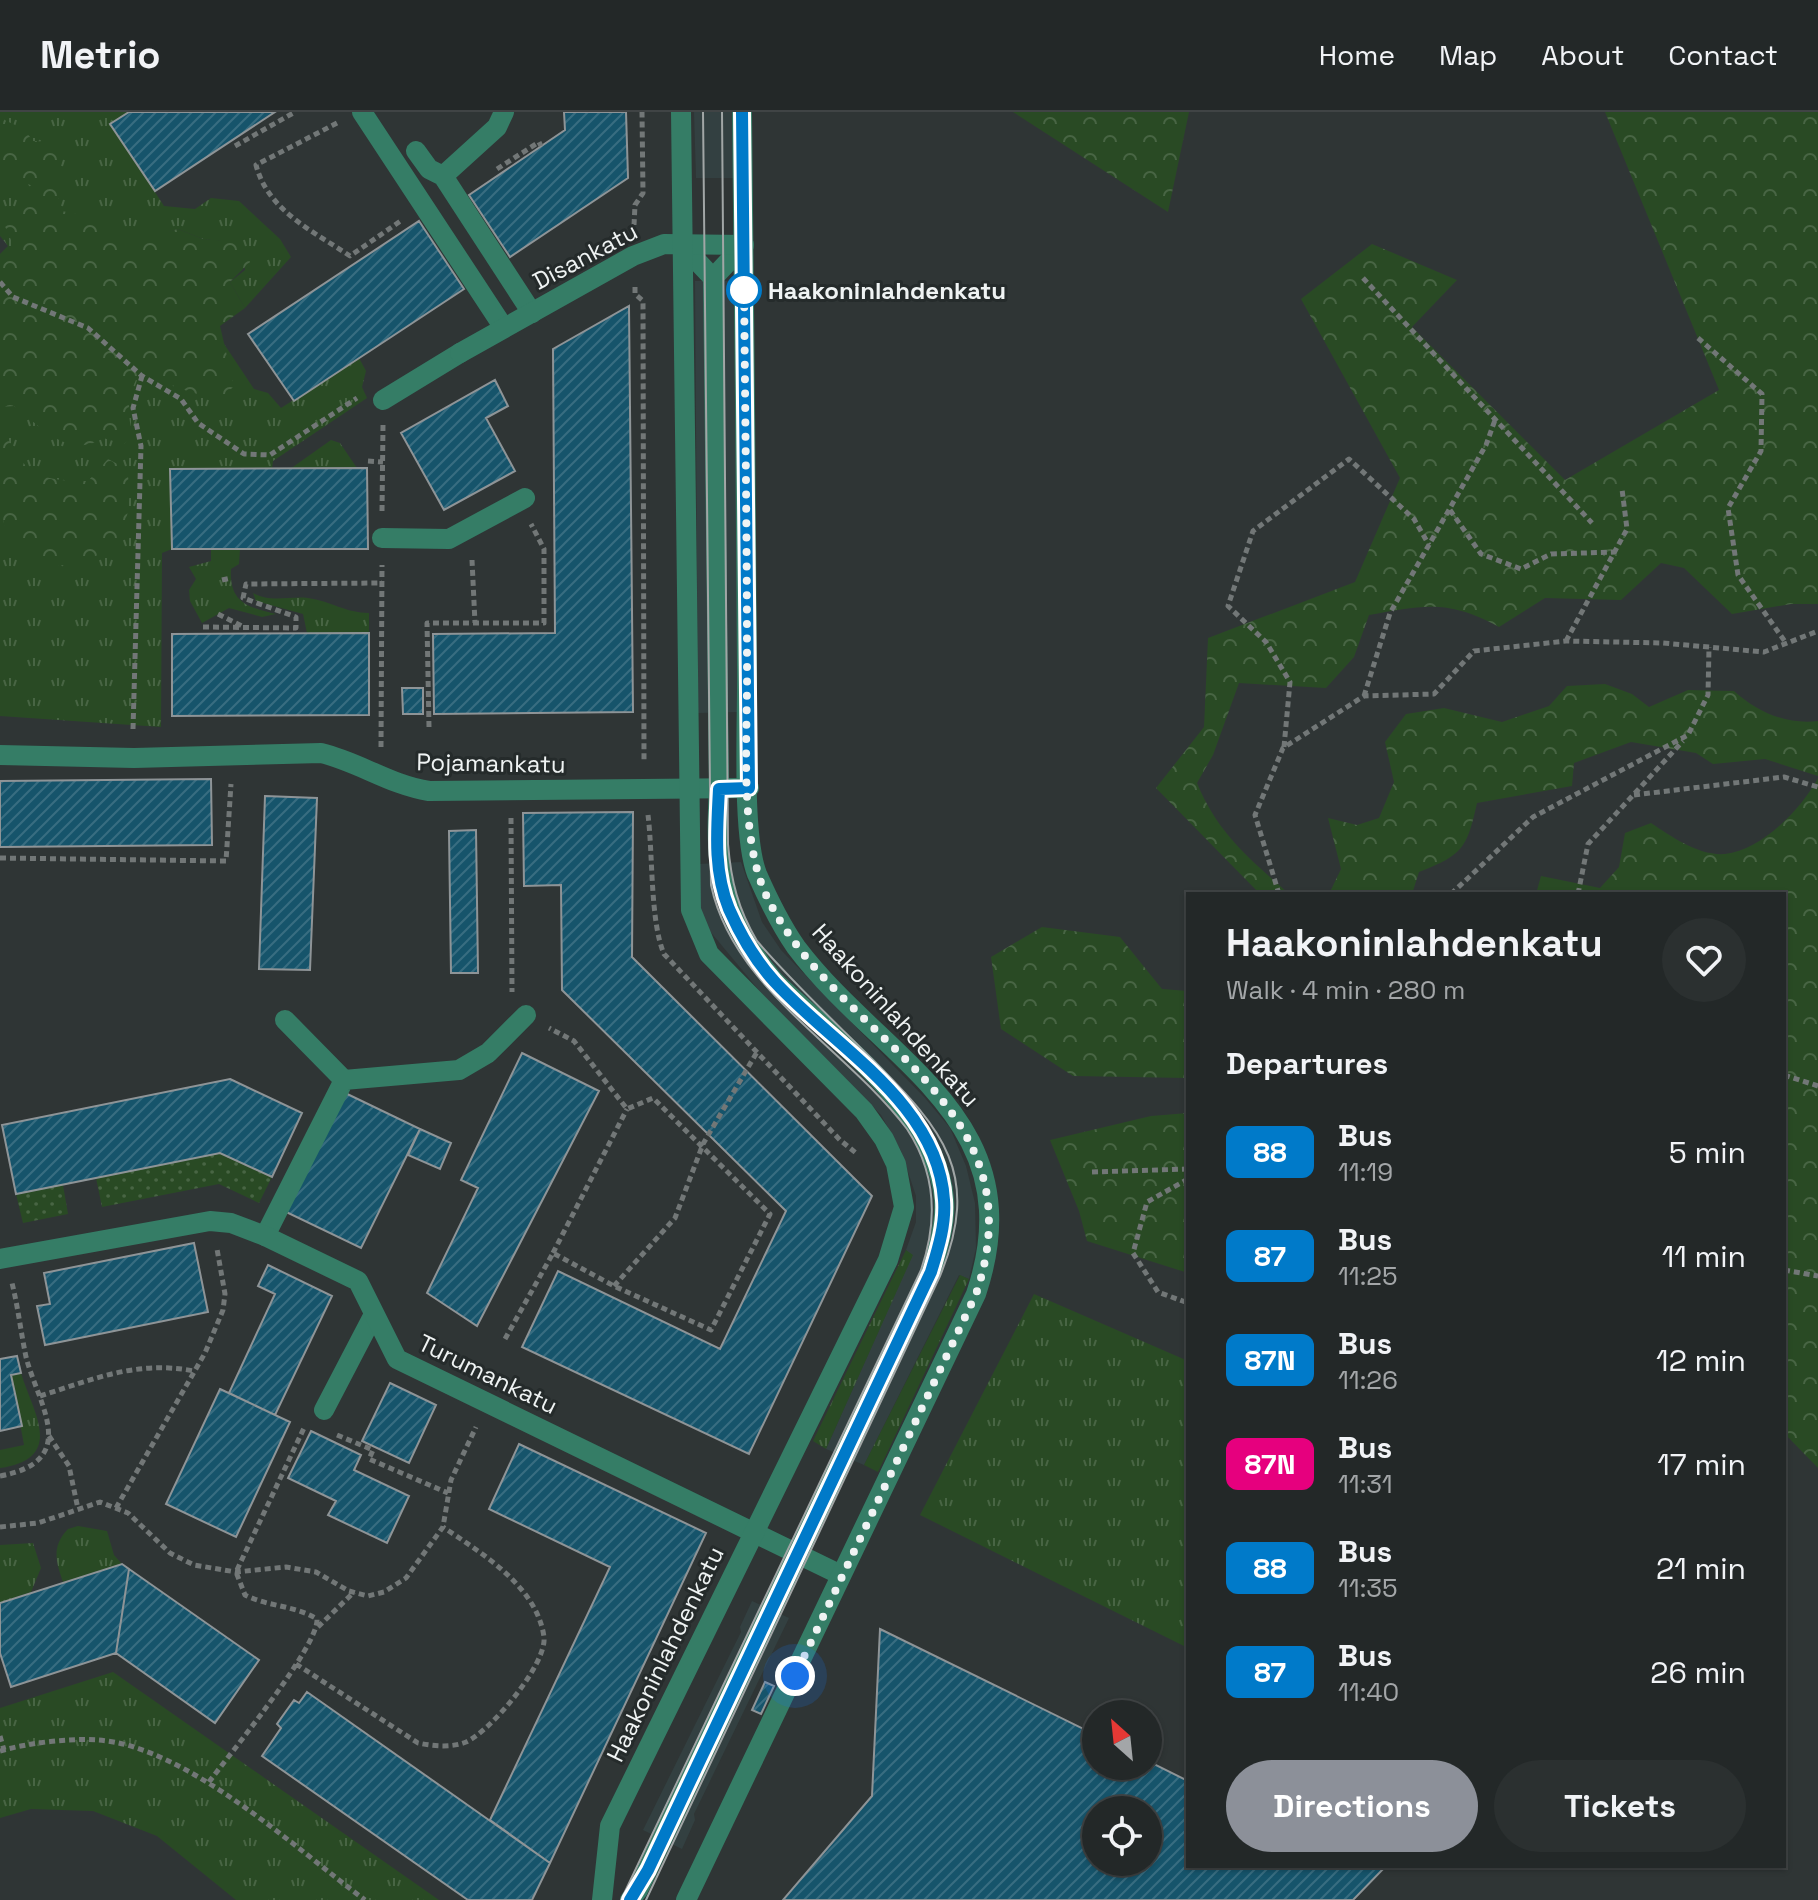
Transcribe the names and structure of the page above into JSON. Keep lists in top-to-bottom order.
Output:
{
  "streets": {
    "street": [
      "Disankatu",
      "Pojamankatu",
      "Haakoninlahdenkatu",
      "Turumankatu"
    ]
  },
  "crossings": [
    ["Disankatu", "Haakoninlahdenkatu"],
    ["Pojamankatu", "Haakoninlahdenkatu"],
    ["Haakoninlahdenkatu", "Turumankatu"]
  ],
  "places": ["Haakoninlahdenkatu"],
  "lines": ["bus line 88"],
  "north": "top left",
  "page": {
    "header": "Metrio",
    "nav": [
      "Home",
      "Map",
      "About",
      "Contact"
    ],
    "heading": [
      ["Haakoninlahdenkatu", "Walk · 4 min · 280 m"],
      "Departures"
    ],
    "list": [
      {
        "mark": "88",
        "name": "Bus",
        "note": "11:19",
        "value": "5 min"
      },
      {
        "mark": "87",
        "name": "Bus",
        "note": "11:25",
        "value": "11 min"
      },
      {
        "mark": "87N",
        "name": "Bus",
        "note": "11:26",
        "value": "12 min"
      },
      {
        "mark": "87N",
        "name": "Bus",
        "note": "11:31",
        "value": "17 min"
      },
      {
        "mark": "88",
        "name": "Bus",
        "note": "11:35",
        "value": "21 min"
      },
      {
        "mark": "87",
        "name": "Bus",
        "note": "11:40",
        "value": "26 min"
      }
    ],
    "buttons": ["Directions", "Tickets"]
  }
}
